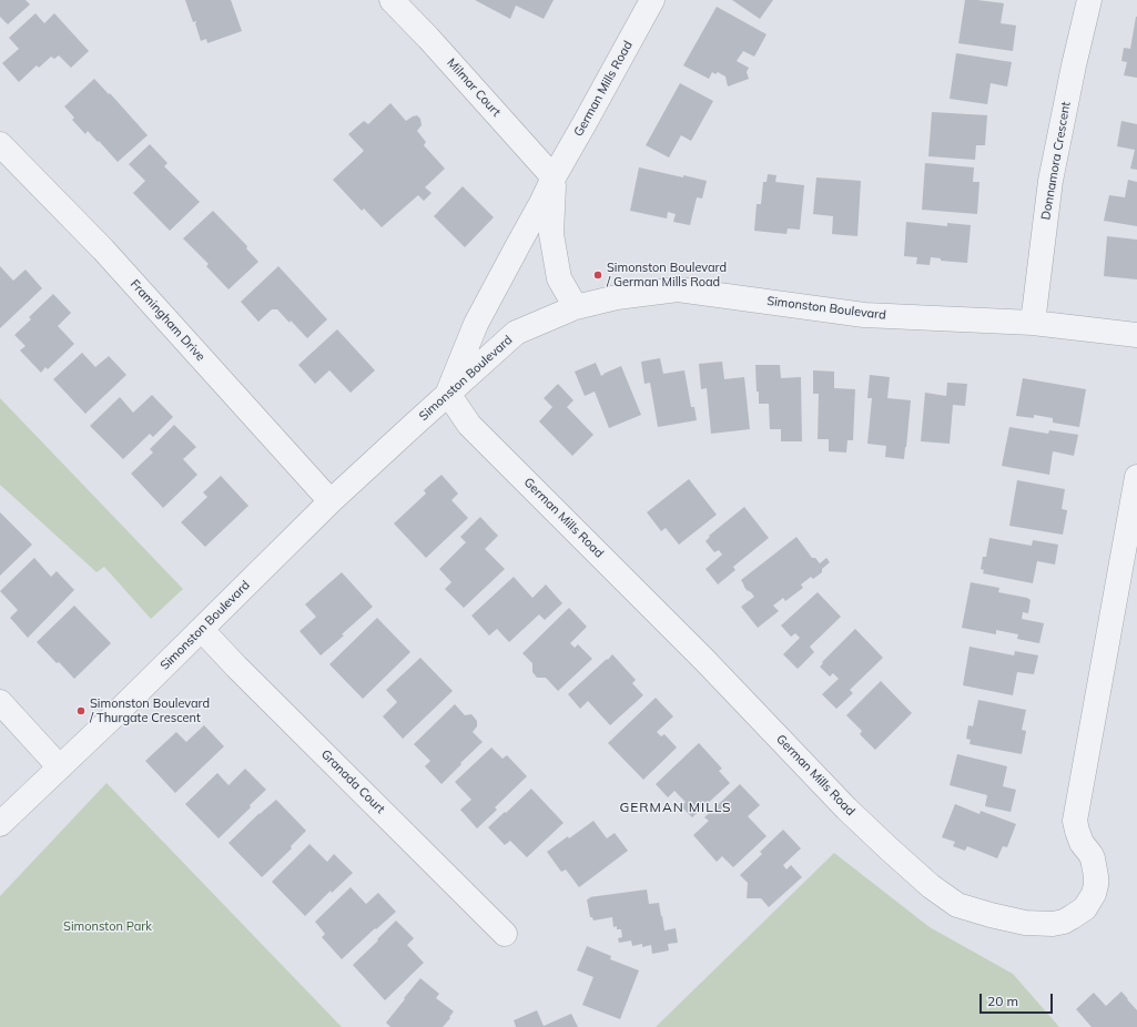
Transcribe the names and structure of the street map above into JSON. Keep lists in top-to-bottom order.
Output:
{
  "streets": {
    "street": [
      "Milmar Court",
      "German Mills Road",
      "Donnamora Crescent",
      "Simonston Boulevard",
      "Framingham Drive",
      "Granada Court"
    ]
  },
  "crossings": [
    ["Milmar Court", "German Mills Road"],
    ["German Mills Road", "Simonston Boulevard"],
    ["Donnamora Crescent", "Simonston Boulevard"],
    ["Simonston Boulevard", "Framingham Drive"],
    ["Simonston Boulevard", "Granada Court"]
  ],
  "districts": ["GERMAN MILLS"],
  "parks": ["Simonston Park"],
  "places": ["Simonston Boulevard / German Mills Road", "Simonston Boulevard / Thurgate Crescent"],
  "scale_bar": "20 m"
}
